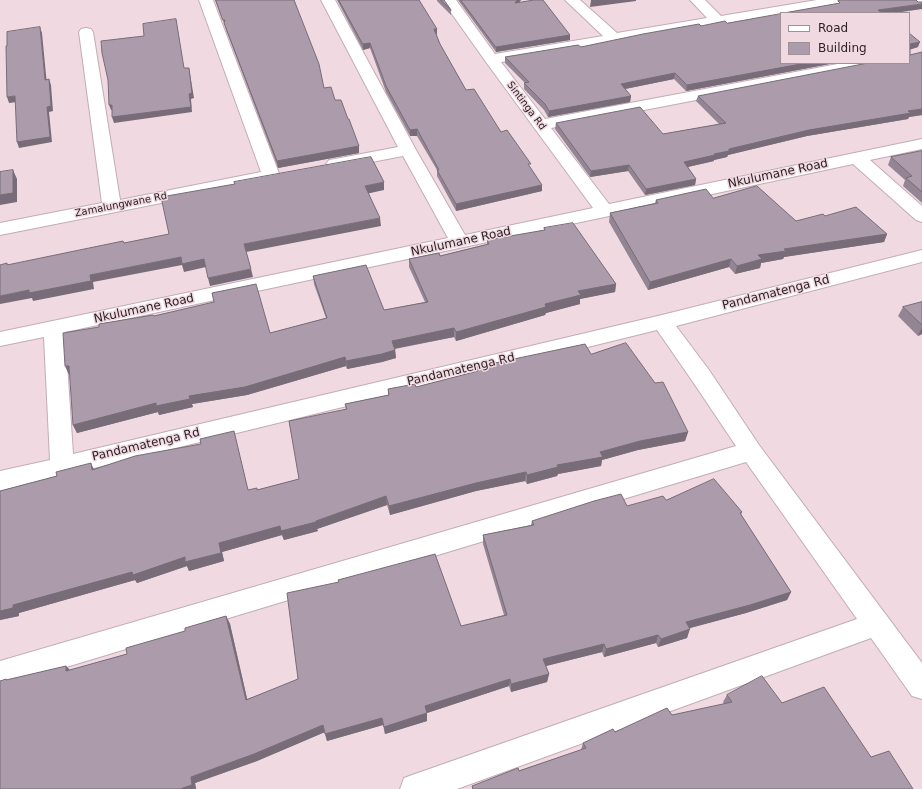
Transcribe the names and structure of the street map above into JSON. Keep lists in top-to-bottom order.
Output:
{
  "streets": {
    "street": [
      "Sintinga Rd",
      "Nkulumane Road",
      "Zamalungwane Rd",
      "Pandamatenga Rd"
    ]
  },
  "crossings": [
    ["Sintinga Rd", "Nkulumane Road"]
  ],
  "legend": ["Road", "Building"]
}
